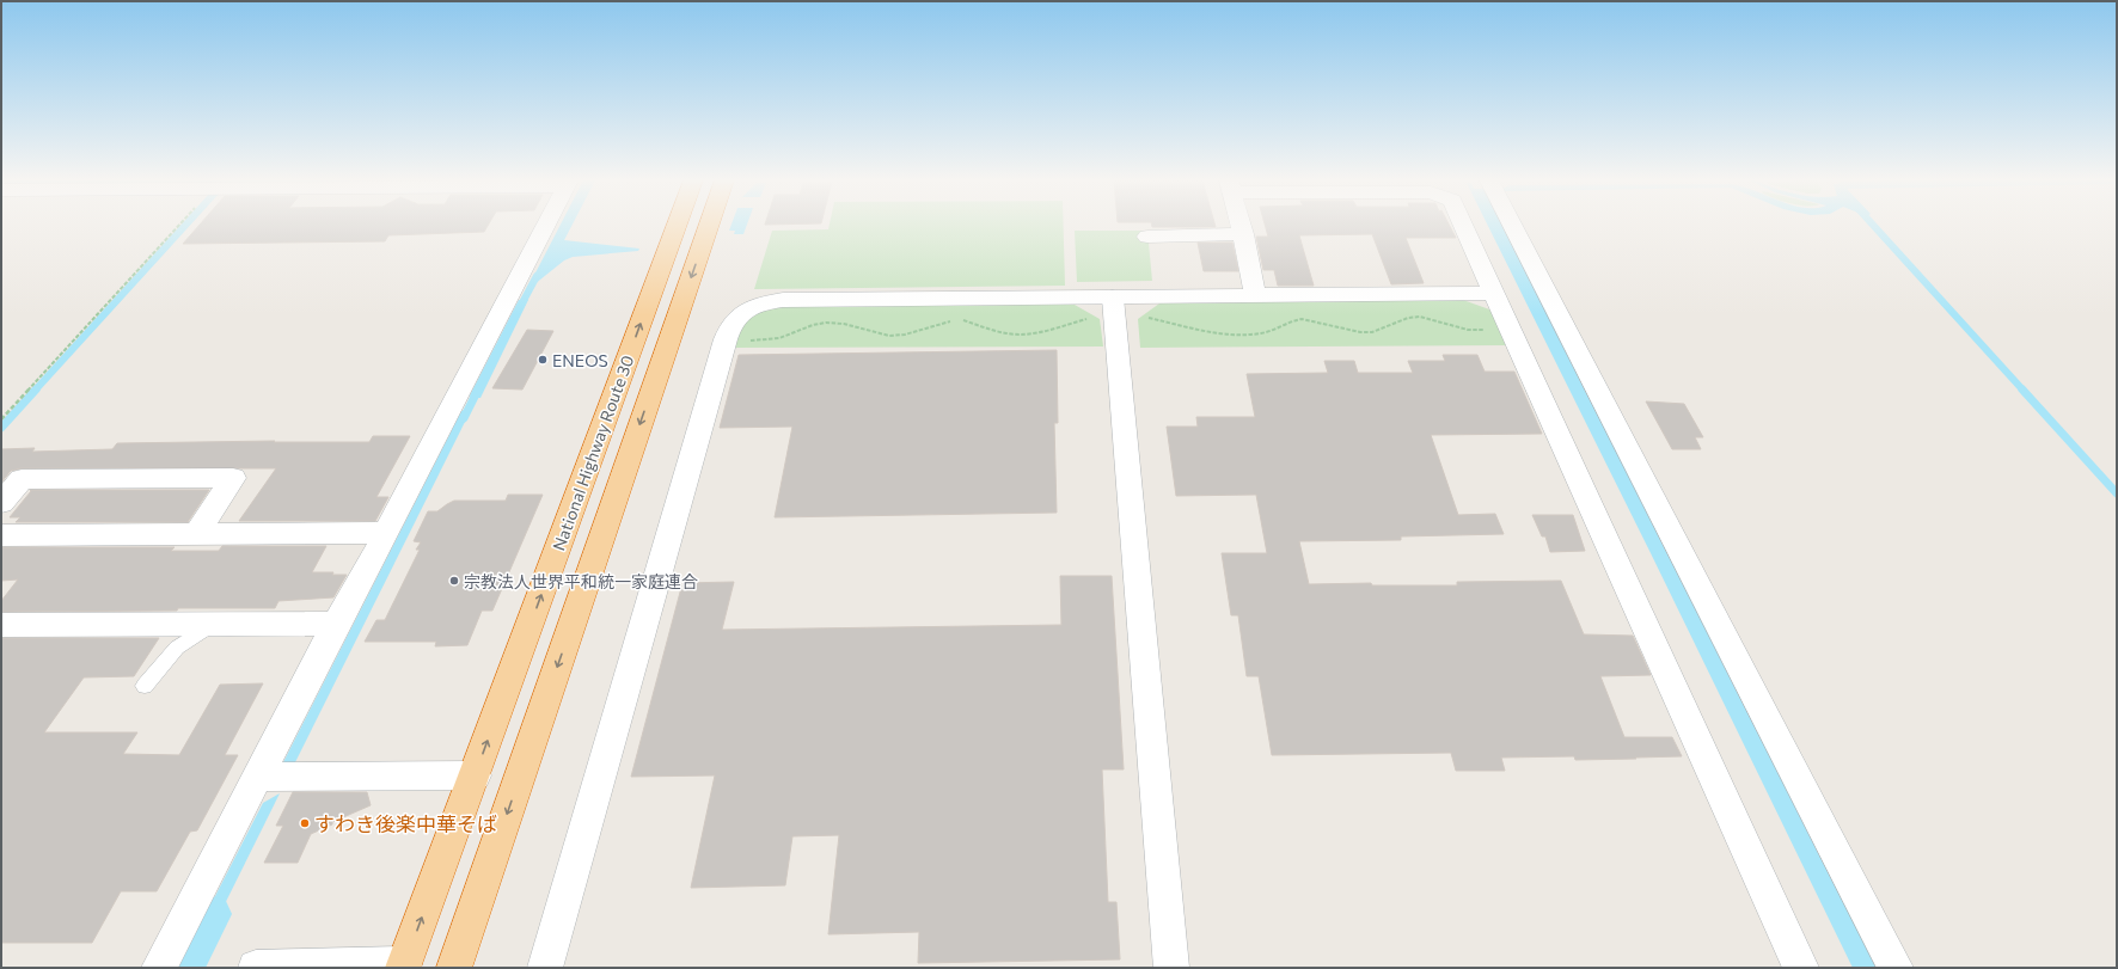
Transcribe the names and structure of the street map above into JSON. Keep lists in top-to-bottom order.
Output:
{
  "streets": {
    "highway": ["National Highway Route 30"]
  },
  "places": ["ENEOS", "宗教法人世界平和統一家庭連合", "すわき後楽中華そば"]
}
